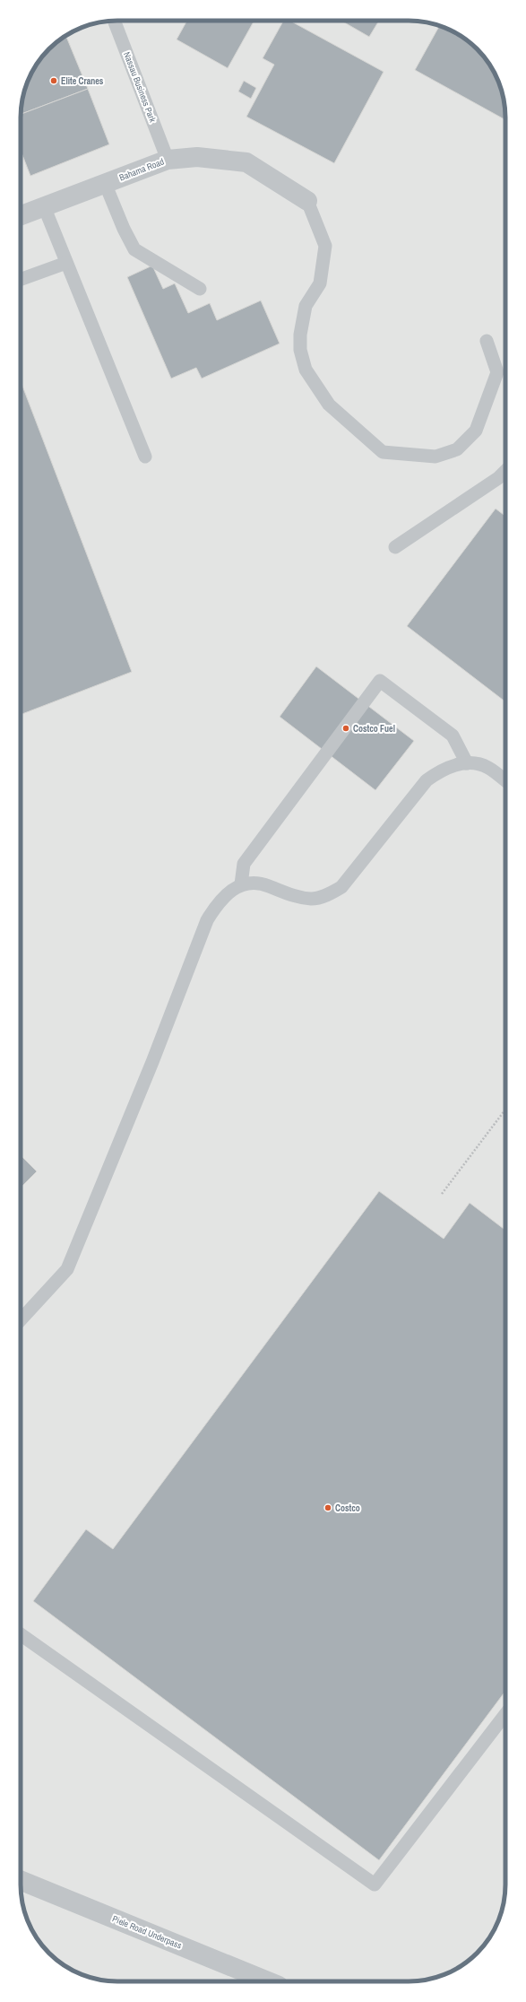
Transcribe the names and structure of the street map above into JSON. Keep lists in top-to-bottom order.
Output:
{
  "streets": {
    "street": ["Bahama Road", "Piele Road Underpass"],
    "lane": ["Nassau Business Park"]
  },
  "crossings": [
    ["Nassau Business Park", "Bahama Road"]
  ],
  "places": ["Elite Cranes", "Costco Fuel", "Costco"]
}
